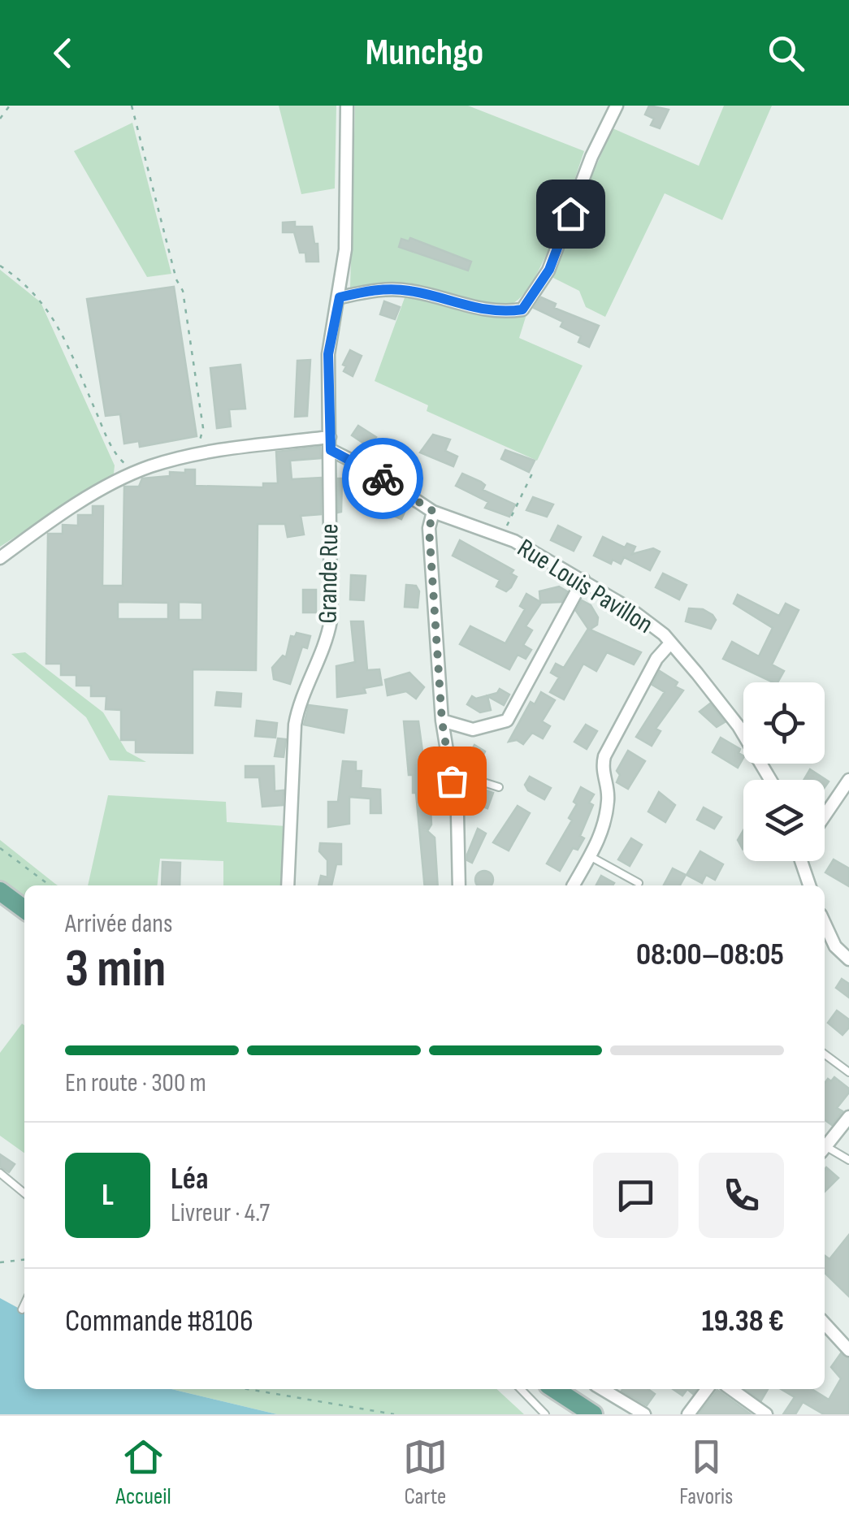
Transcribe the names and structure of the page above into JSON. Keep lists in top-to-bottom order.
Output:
{
  "streets": {
    "street": ["Grande Rue", "Rue Louis Pavillon"]
  },
  "crossings": [
    ["Grande Rue", "Rue Louis Pavillon"]
  ],
  "page": {
    "header": "Munchgo",
    "heading": ["3 min", "Arrivée dans", "08:00–08:05"],
    "panel": [
      "Léa",
      "Livreur · 4.7",
      "Commande #8106",
      "19.38 €"
    ],
    "bar": "En route · 300 m",
    "round": "L",
    "tabs": ["Accueil", "Carte", "Favoris"]
  }
}
